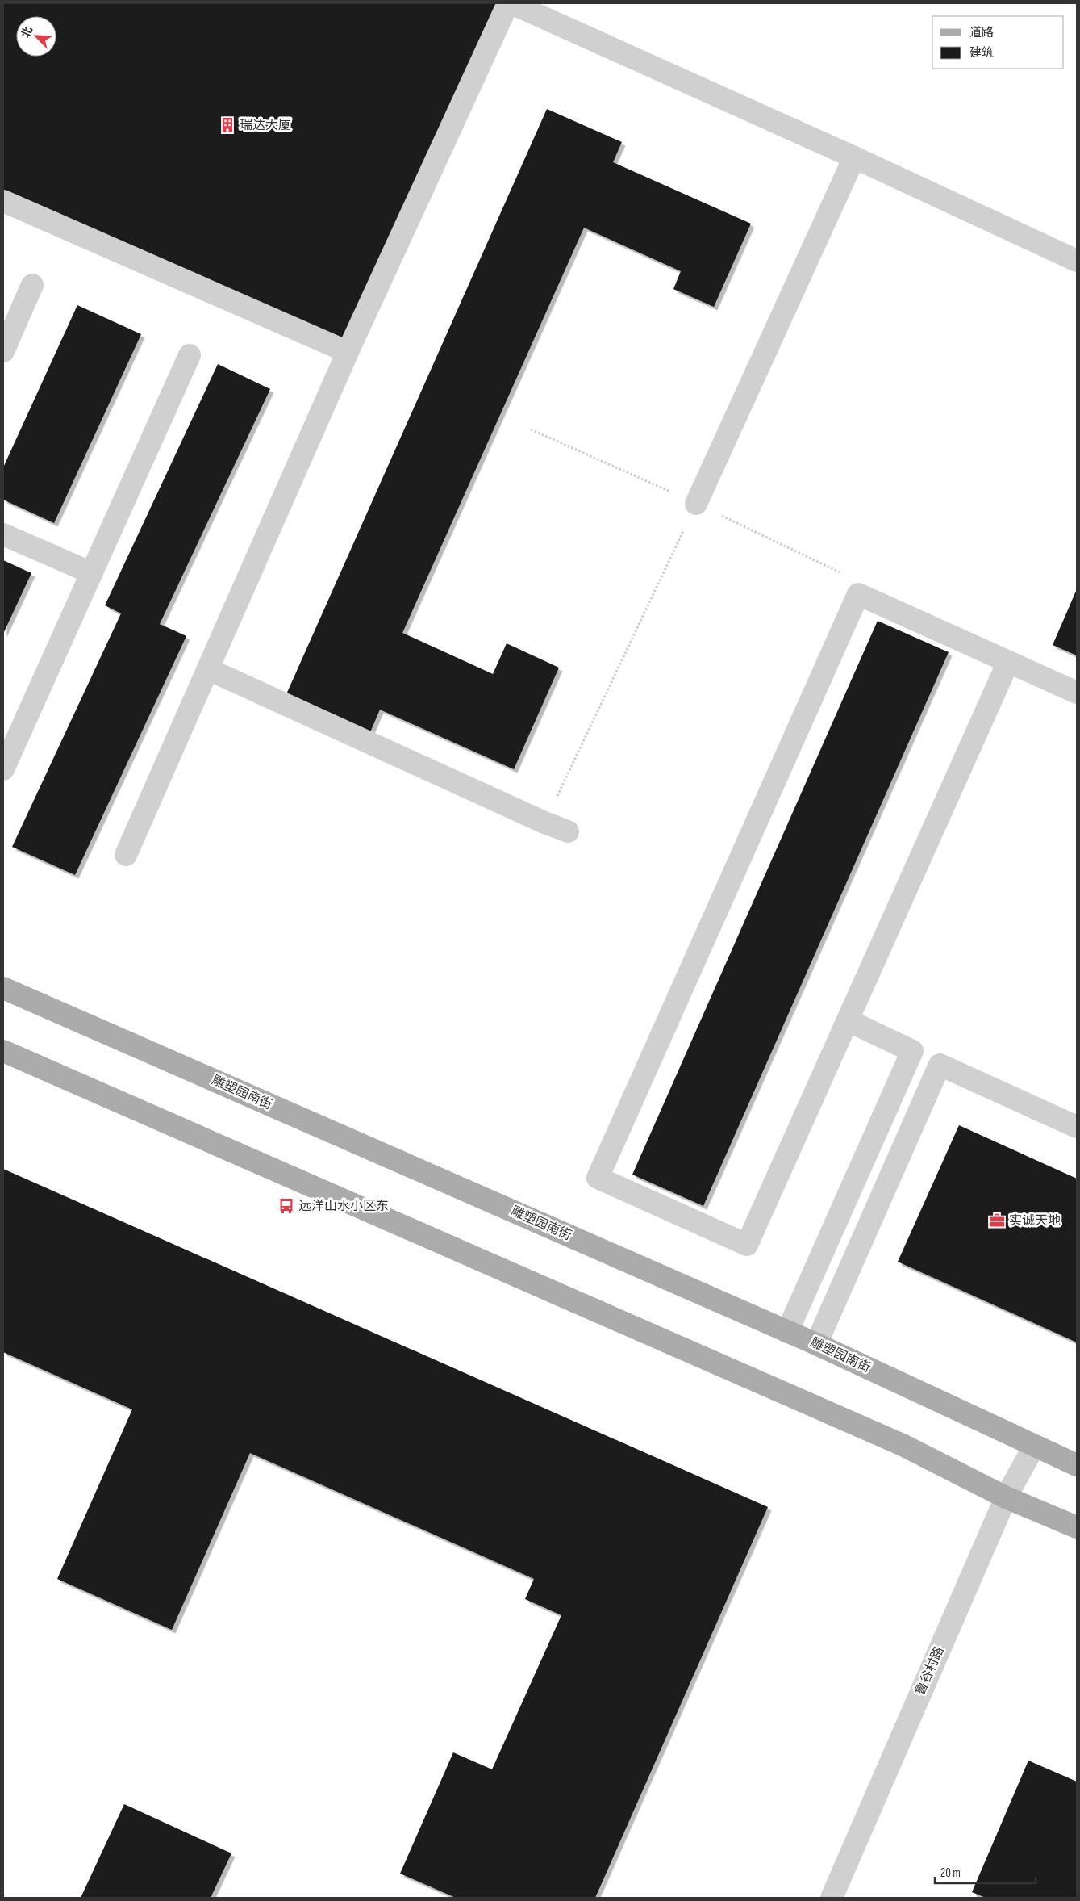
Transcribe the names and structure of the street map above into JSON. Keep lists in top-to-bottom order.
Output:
{
  "streets": {
    "main road": ["雕塑园南街"],
    "street": ["鲁谷村路"]
  },
  "crossings": [
    ["雕塑园南街", "鲁谷村路"]
  ],
  "places": {
    "building": ["瑞达大厦"],
    "bus stop": ["远洋山水小区东"],
    "office": ["实诚天地"]
  },
  "legend": ["道路", "建筑"],
  "scale_bar": "20 m",
  "north": "top left"
}
